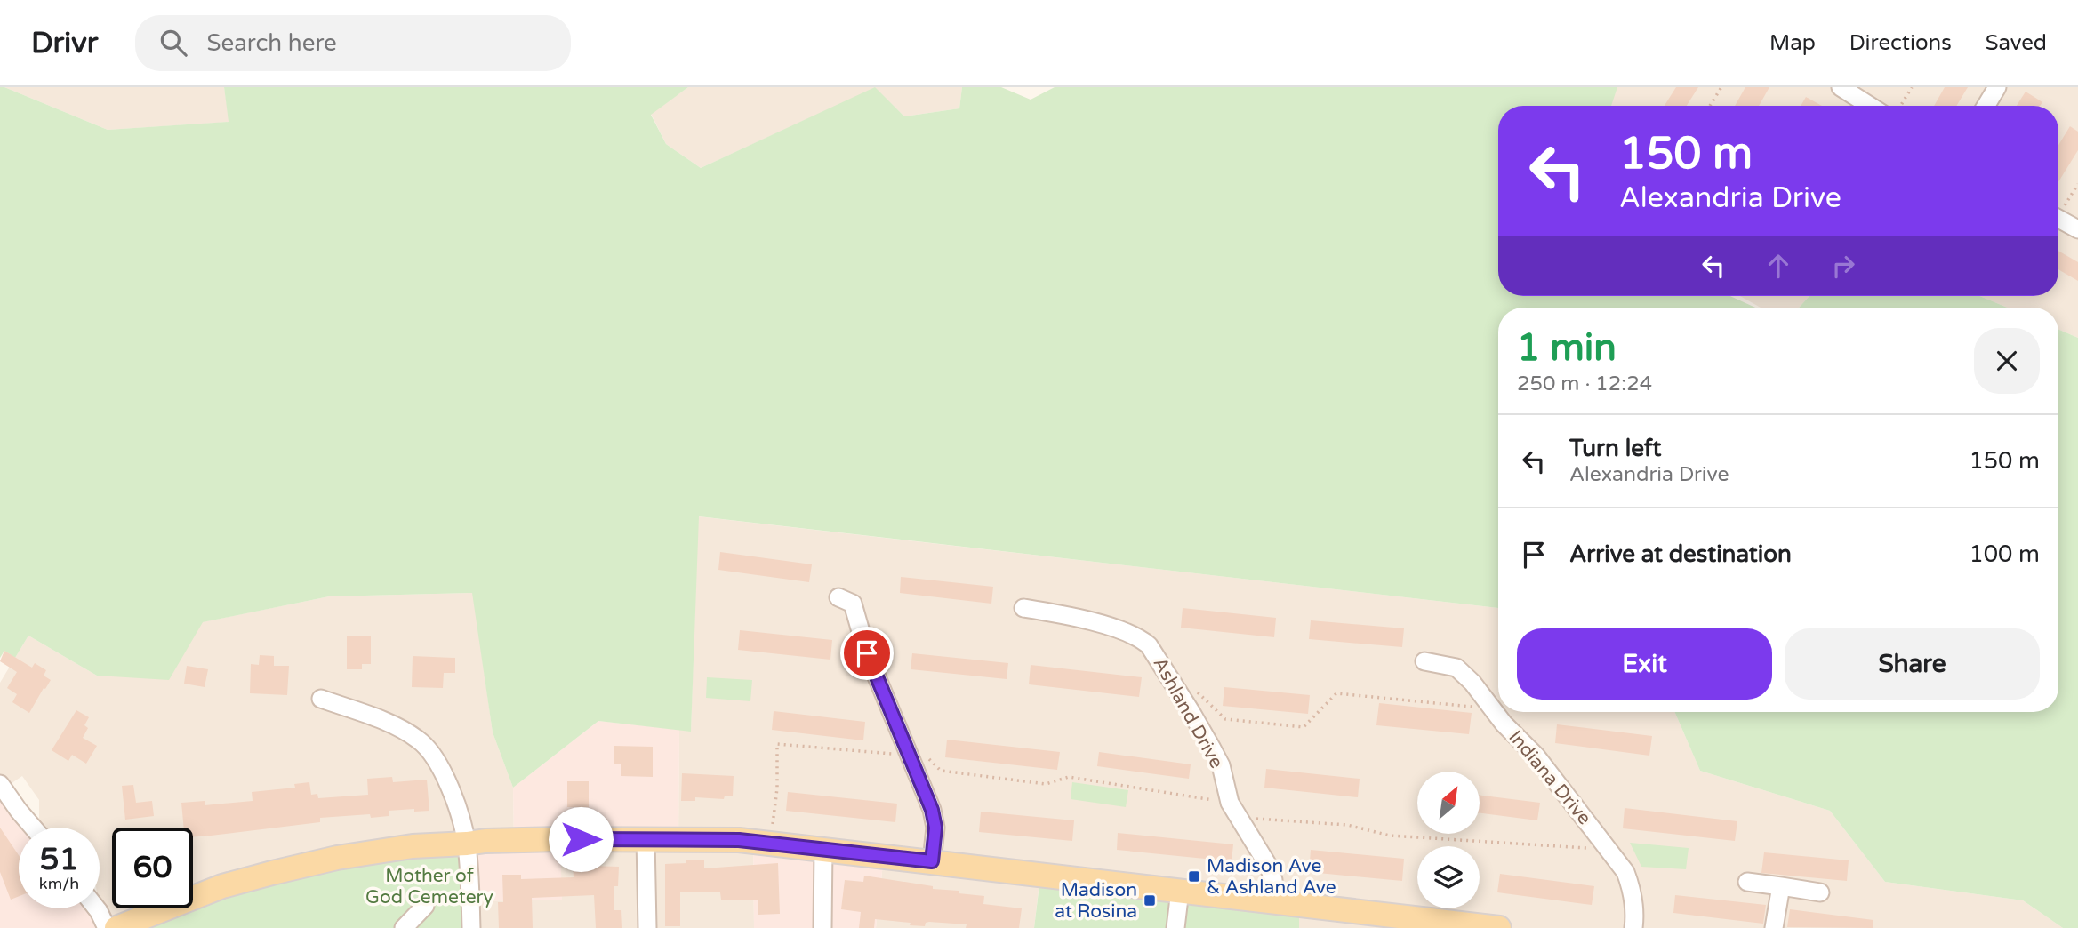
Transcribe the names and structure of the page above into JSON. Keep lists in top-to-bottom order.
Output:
{
  "streets": {
    "street": ["Ashland Drive", "Indiana Drive"]
  },
  "parks": ["Mother of God Cemetery"],
  "places": {
    "transit": ["Madison Ave & Ashland Ave", "Madison at Rosina"]
  },
  "north": "top right",
  "page": {
    "header": "Drivr",
    "search": "Search here",
    "nav": ["Map", "Directions", "Saved"],
    "turn": ["150 m", "Alexandria Drive"],
    "heading": ["1 min", "250 m · 12:24"],
    "list": [
      {
        "name": "Turn left",
        "note": "Alexandria Drive",
        "value": "150 m"
      },
      {
        "name": "Arrive at destination",
        "value": "100 m"
      }
    ],
    "buttons": ["Exit", "Share"],
    "speed": "51 km/h",
    "limit": "60"
  }
}
